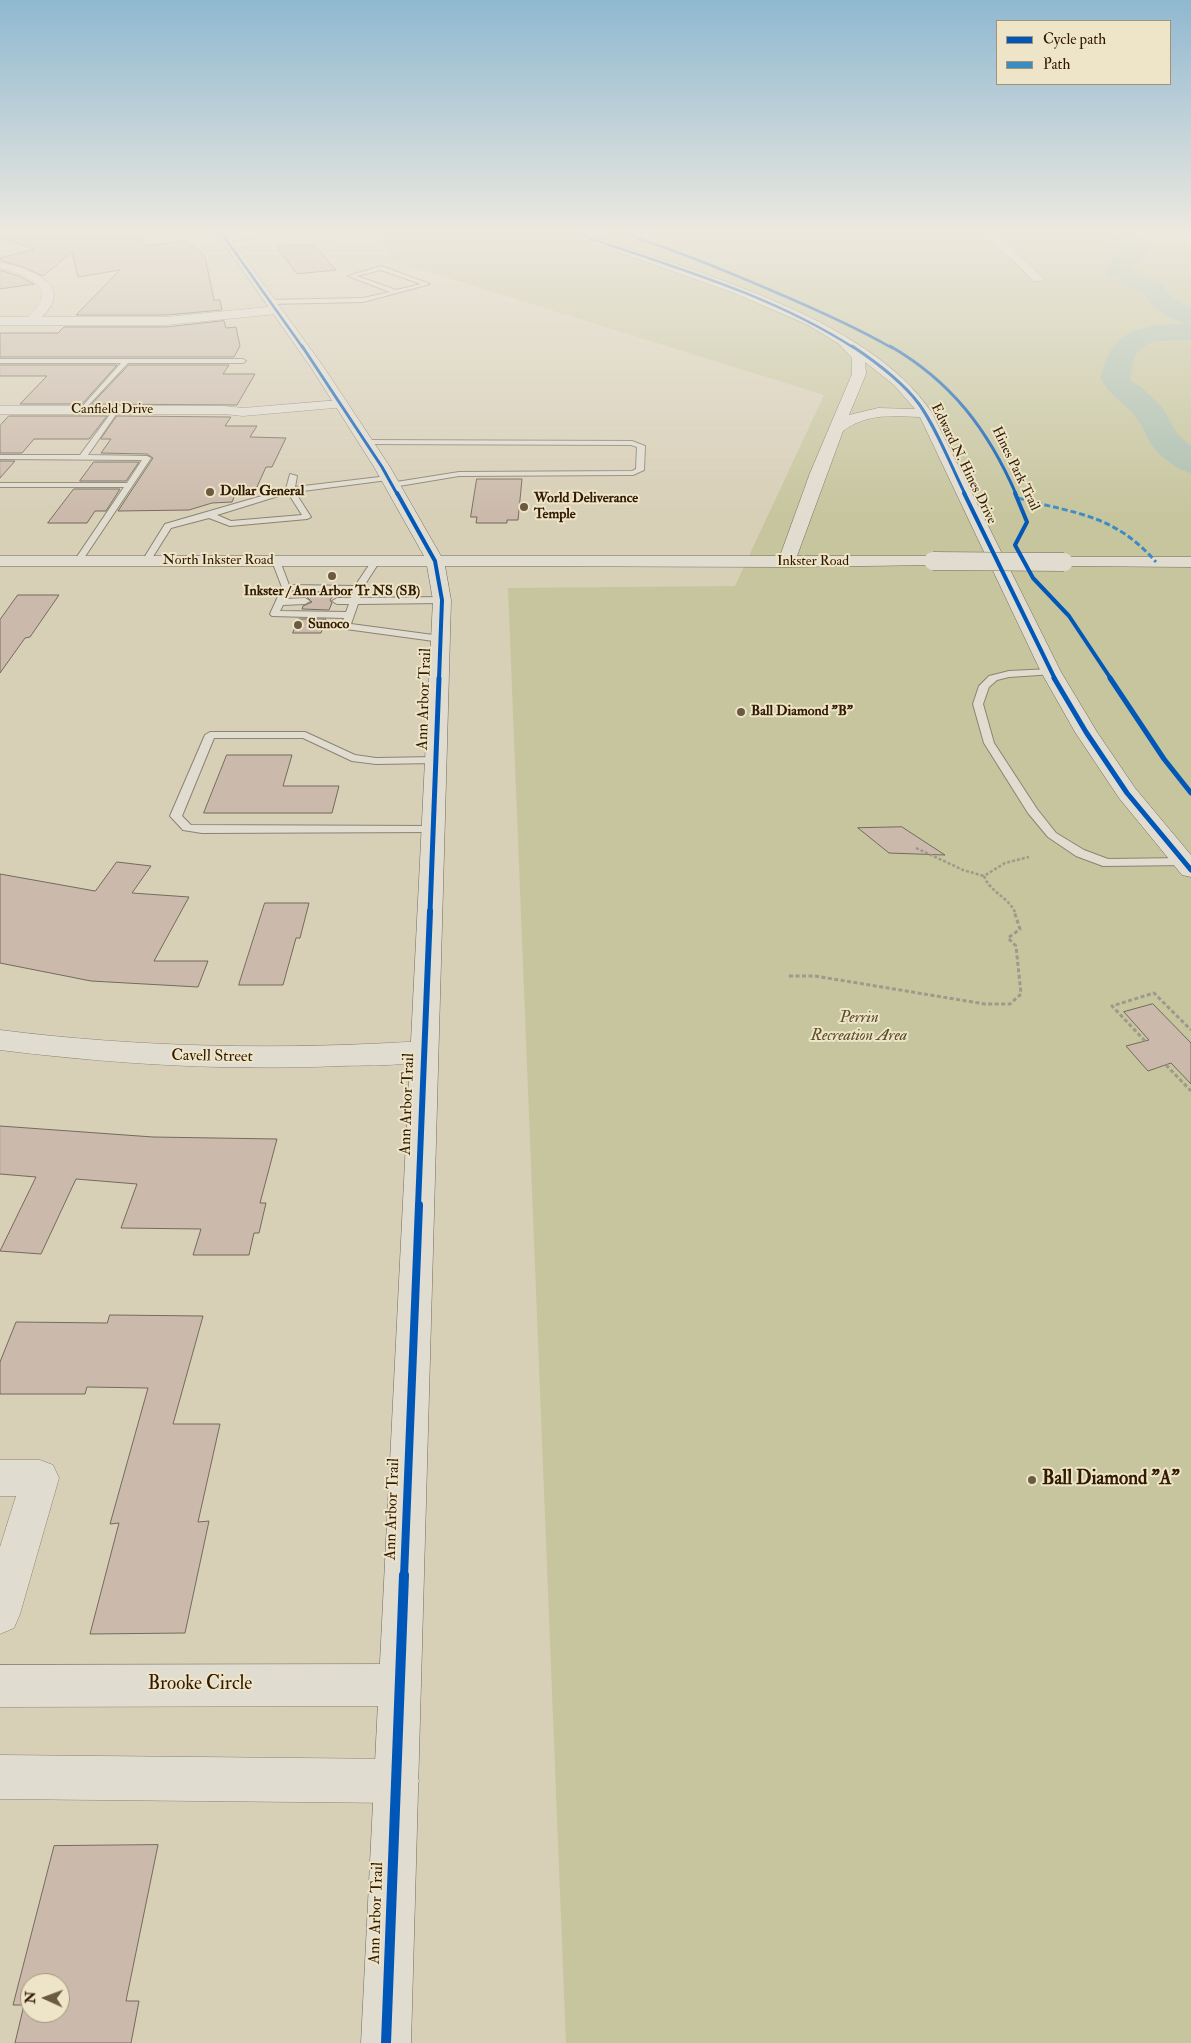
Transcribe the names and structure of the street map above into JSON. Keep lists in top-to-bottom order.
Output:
{
  "streets": {
    "street": [
      "Canfield Drive",
      "Edward N. Hines Drive",
      "North Inkster Road",
      "Inkster Road",
      "Ann Arbor Trail",
      "Cavell Street",
      "Brooke Circle"
    ],
    "cycle path": ["Hines Park Trail"]
  },
  "crossings": [
    ["Canfield Drive", "Ann Arbor Trail"],
    ["North Inkster Road", "Inkster Road"],
    ["North Inkster Road", "Ann Arbor Trail"],
    ["Inkster Road", "Ann Arbor Trail"],
    ["Ann Arbor Trail", "Cavell Street"],
    ["Ann Arbor Trail", "Brooke Circle"]
  ],
  "parks": ["Perrin Recreation Area"],
  "places": [
    "Dollar General",
    "World Deliverance Temple",
    "Inkster / Ann Arbor Tr NS (SB)",
    "Sunoco",
    "Ball Diamond \"B\"",
    "Ball Diamond \"A\""
  ],
  "legend": ["Cycle path", "Path"],
  "north": "left"
}
